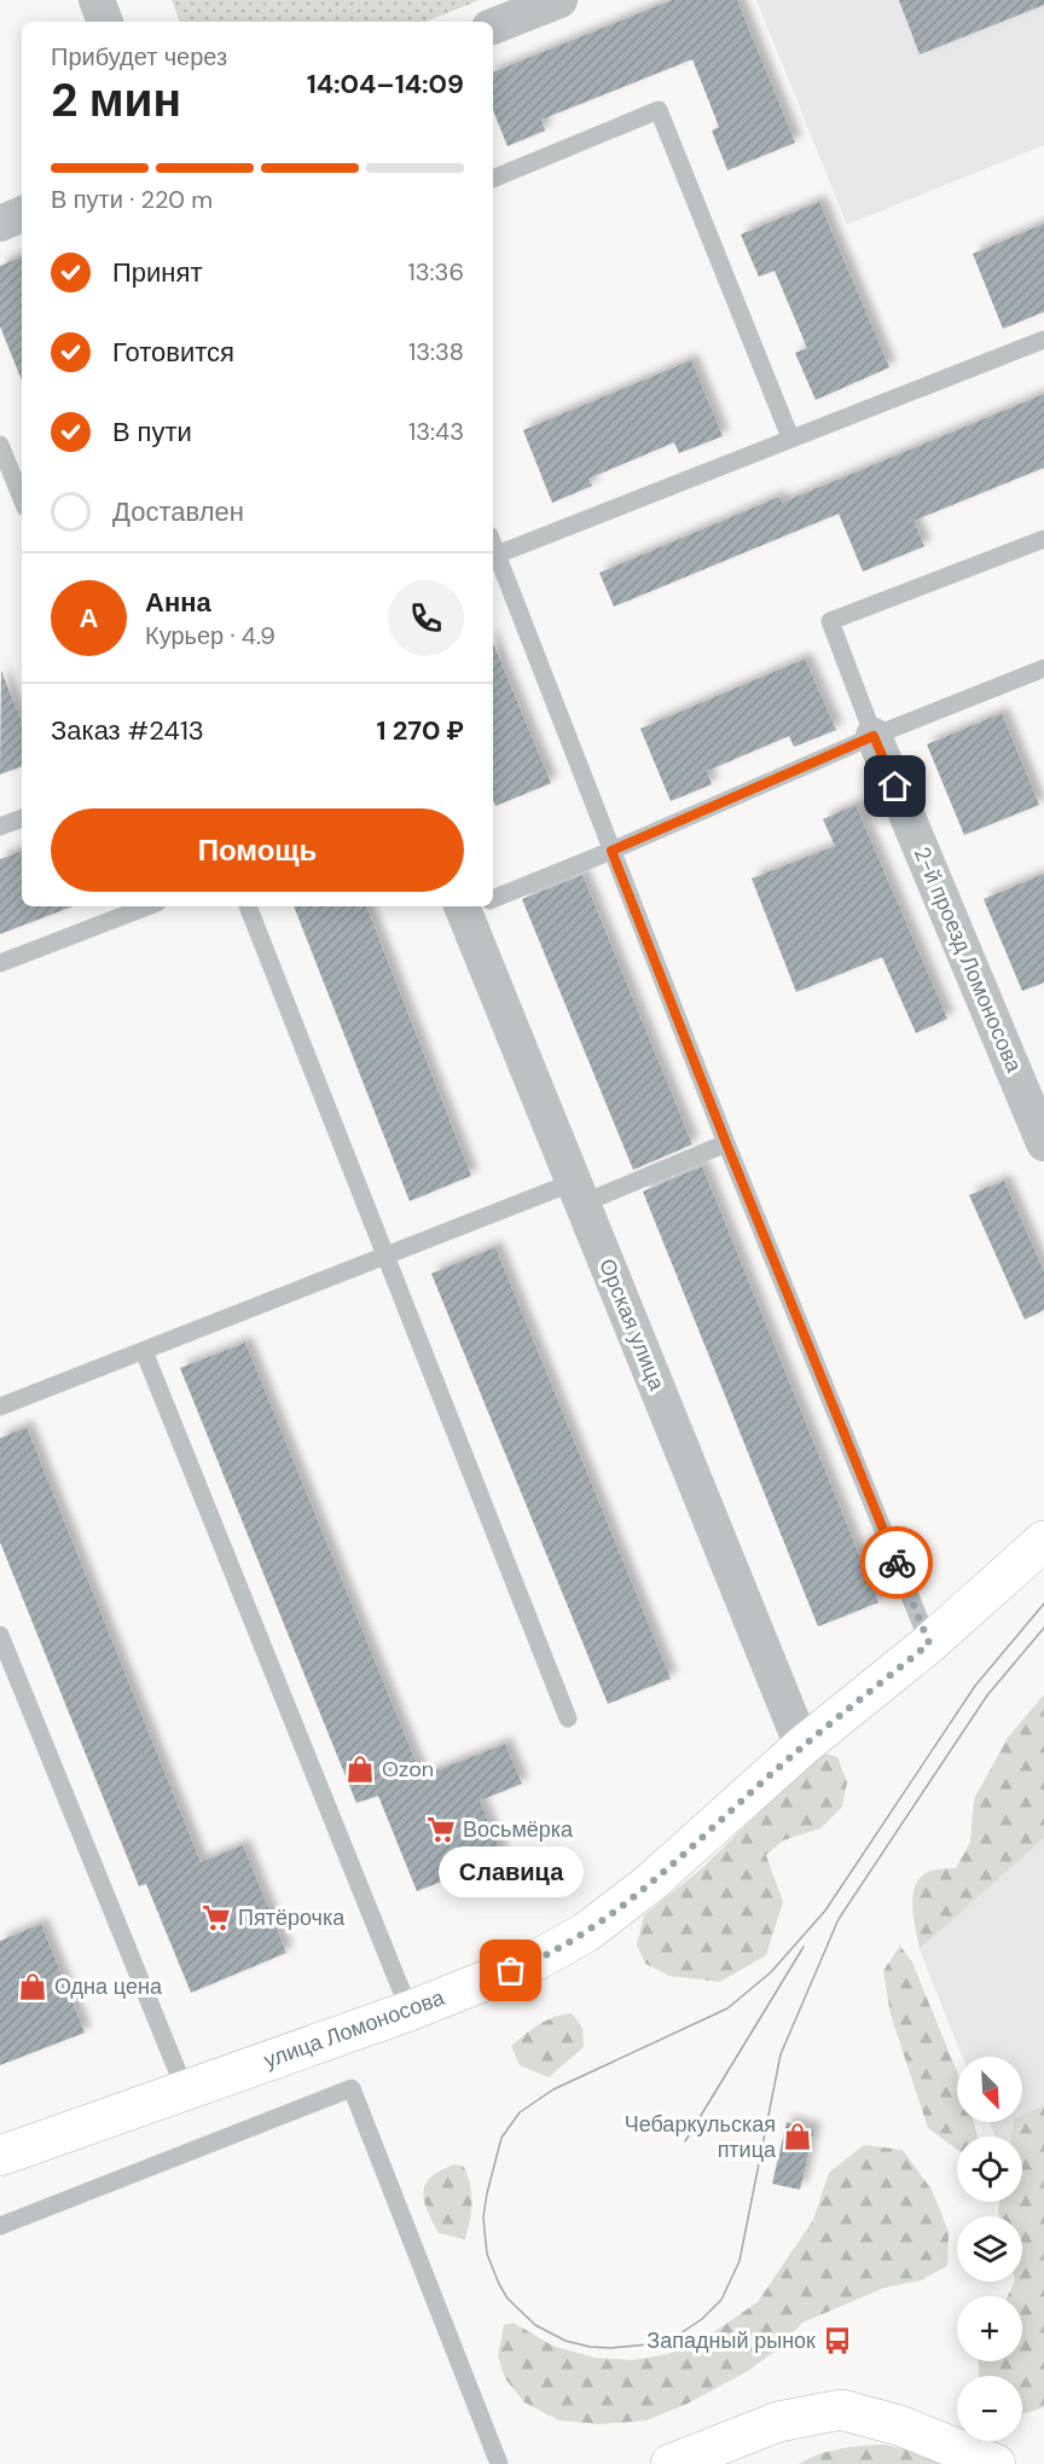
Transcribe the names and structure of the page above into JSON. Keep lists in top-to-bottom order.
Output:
{
  "streets": {
    "street": ["2-й проезд Ломоносова", "Орская улица", "улица Ломоносова"]
  },
  "crossings": [
    ["Орская улица", "улица Ломоносова"]
  ],
  "places": {
    "shop": ["Ozon", "Одна цена", "Чебаркульская птица"],
    "supermarket": ["Восьмёрка", "Пятёрочка"],
    "other": ["Славица"],
    "bus stop": ["Западный рынок"]
  },
  "north": "bottom right",
  "page": {
    "heading": ["2 мин", "Прибудет через", "14:04–14:09"],
    "panel": [
      "Анна",
      "Курьер · 4.9",
      "Заказ #2413",
      "1 270 ₽"
    ],
    "bar": "В пути · 220 m",
    "list": [
      ["Принят", "13:36"],
      ["Готовится", "13:38"],
      ["В пути", "13:43"],
      "Доставлен"
    ],
    "round": "А",
    "buttons": "Помощь",
    "bubble": "Славица",
    "map_buttons": ["+", "−"]
  }
}
